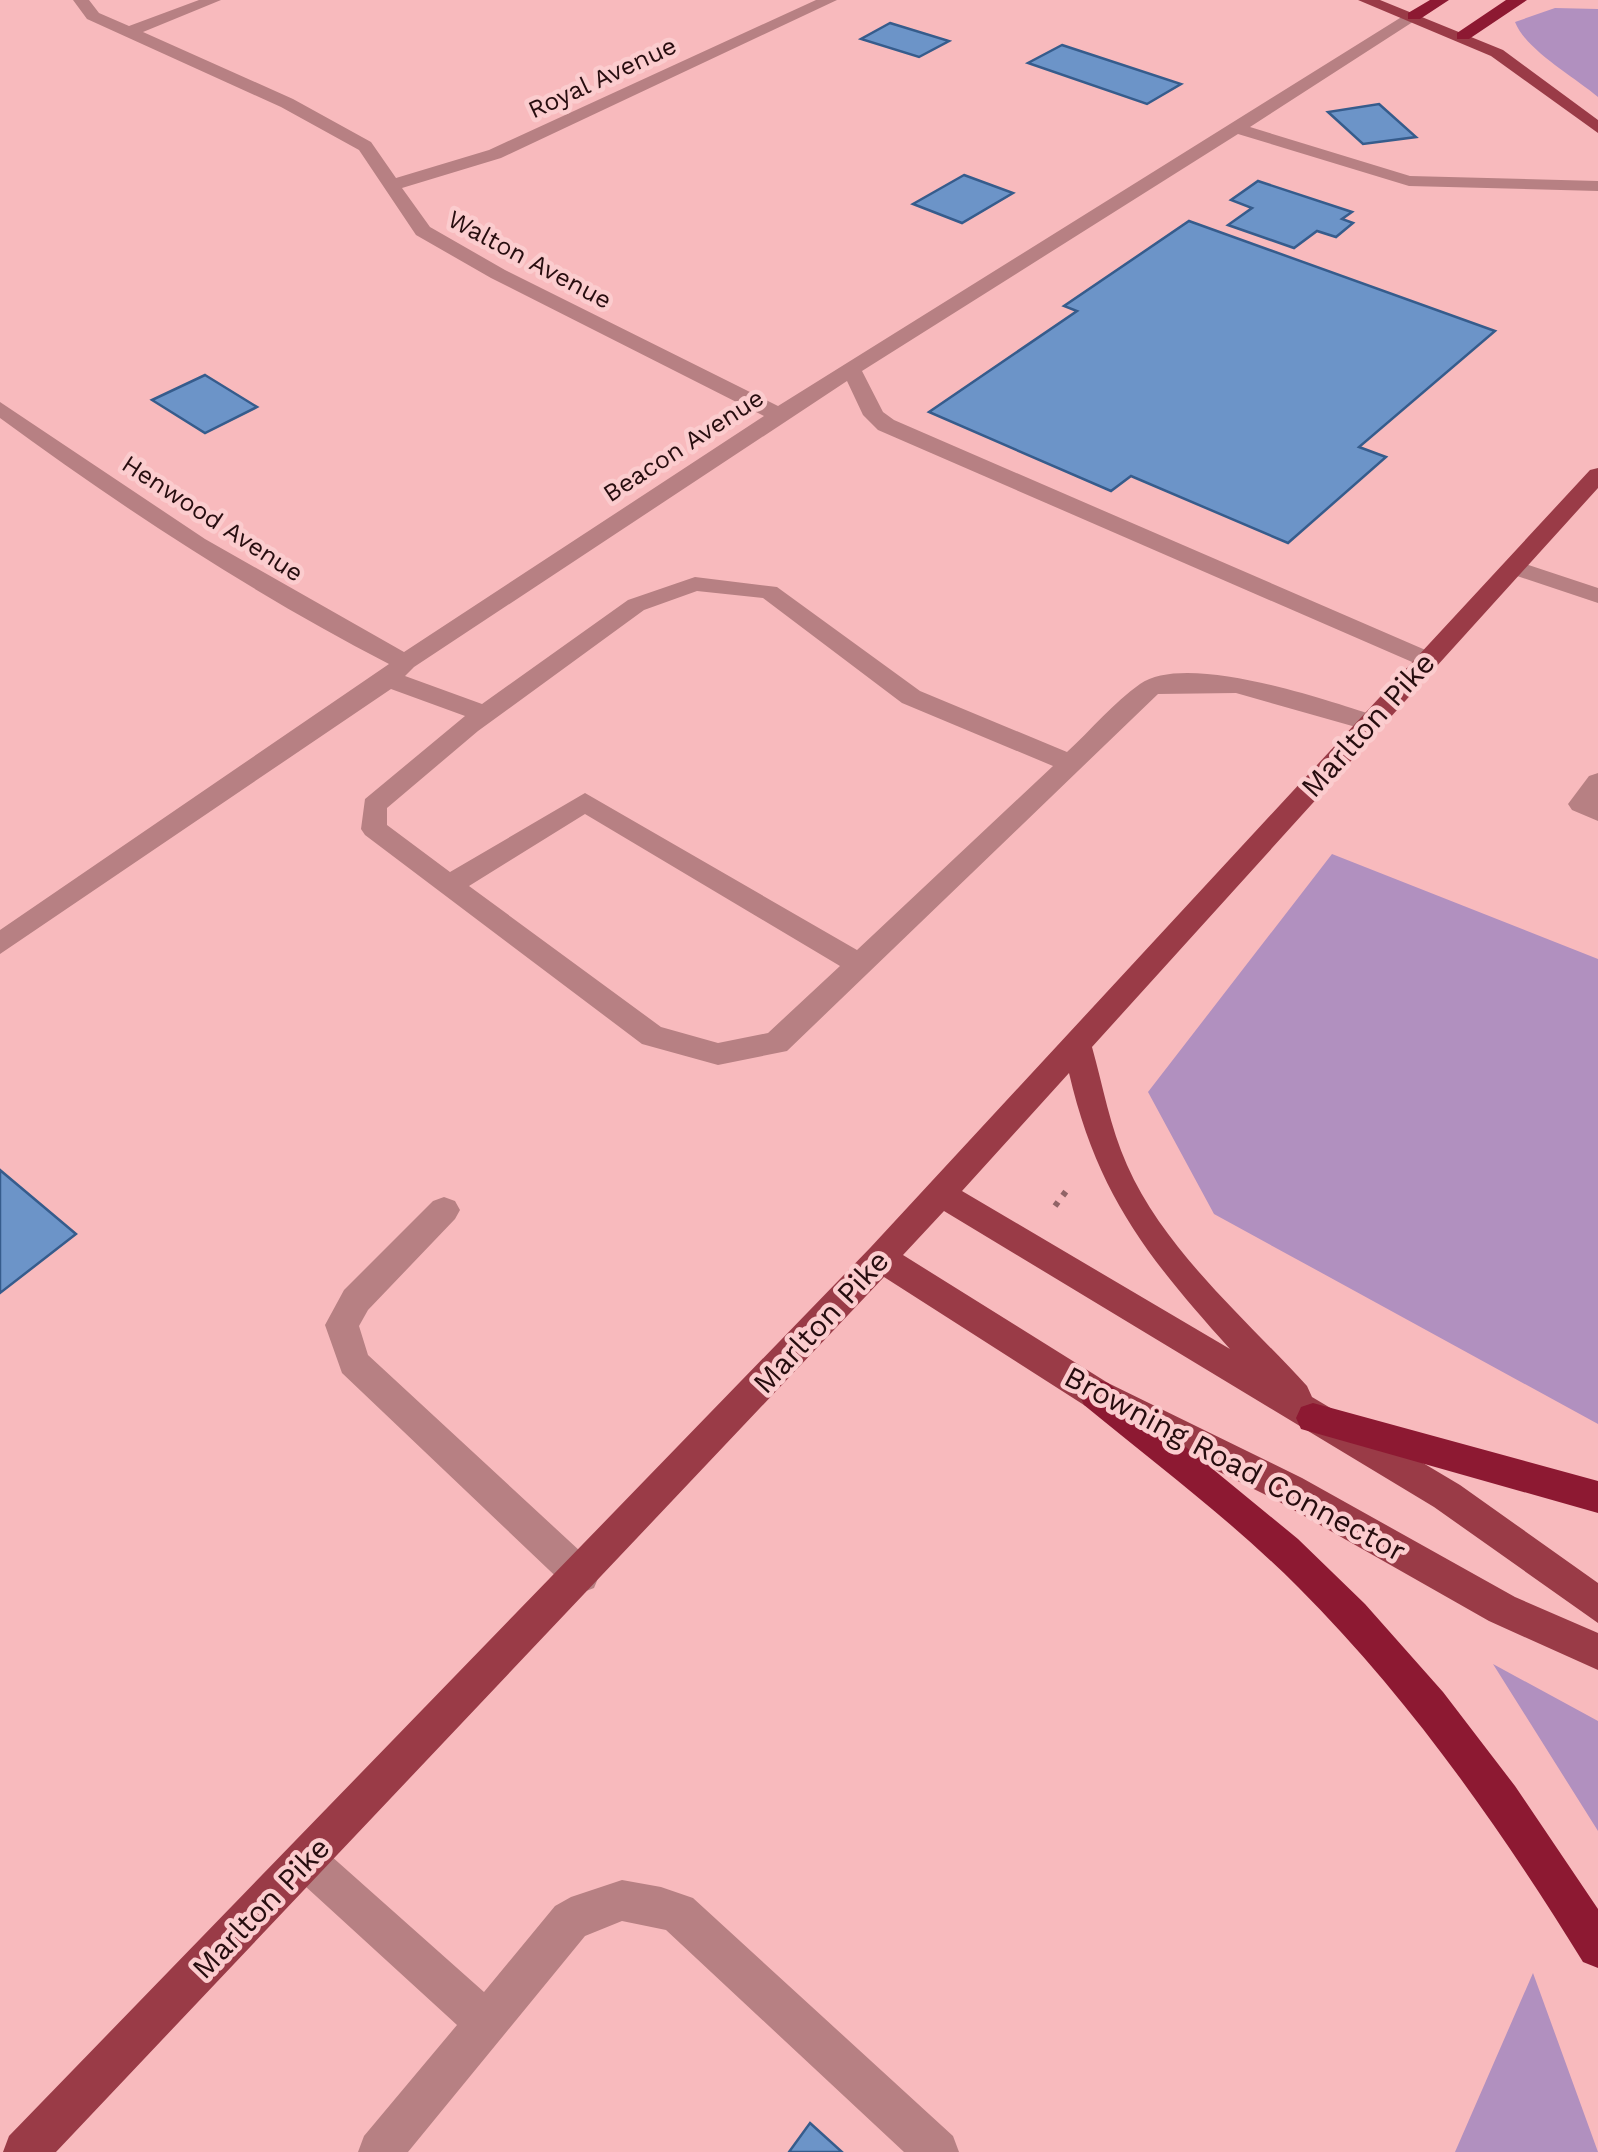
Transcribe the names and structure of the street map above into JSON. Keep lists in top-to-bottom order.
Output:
{
  "streets": {
    "main road": ["Marlton Pike", "Browning Road Connector"],
    "street": [
      "Royal Avenue",
      "Walton Avenue",
      "Beacon Avenue",
      "Henwood Avenue"
    ]
  },
  "crossings": [
    ["Royal Avenue", "Walton Avenue"],
    ["Walton Avenue", "Beacon Avenue"],
    ["Beacon Avenue", "Henwood Avenue"],
    ["Marlton Pike", "Browning Road Connector"]
  ]
}
